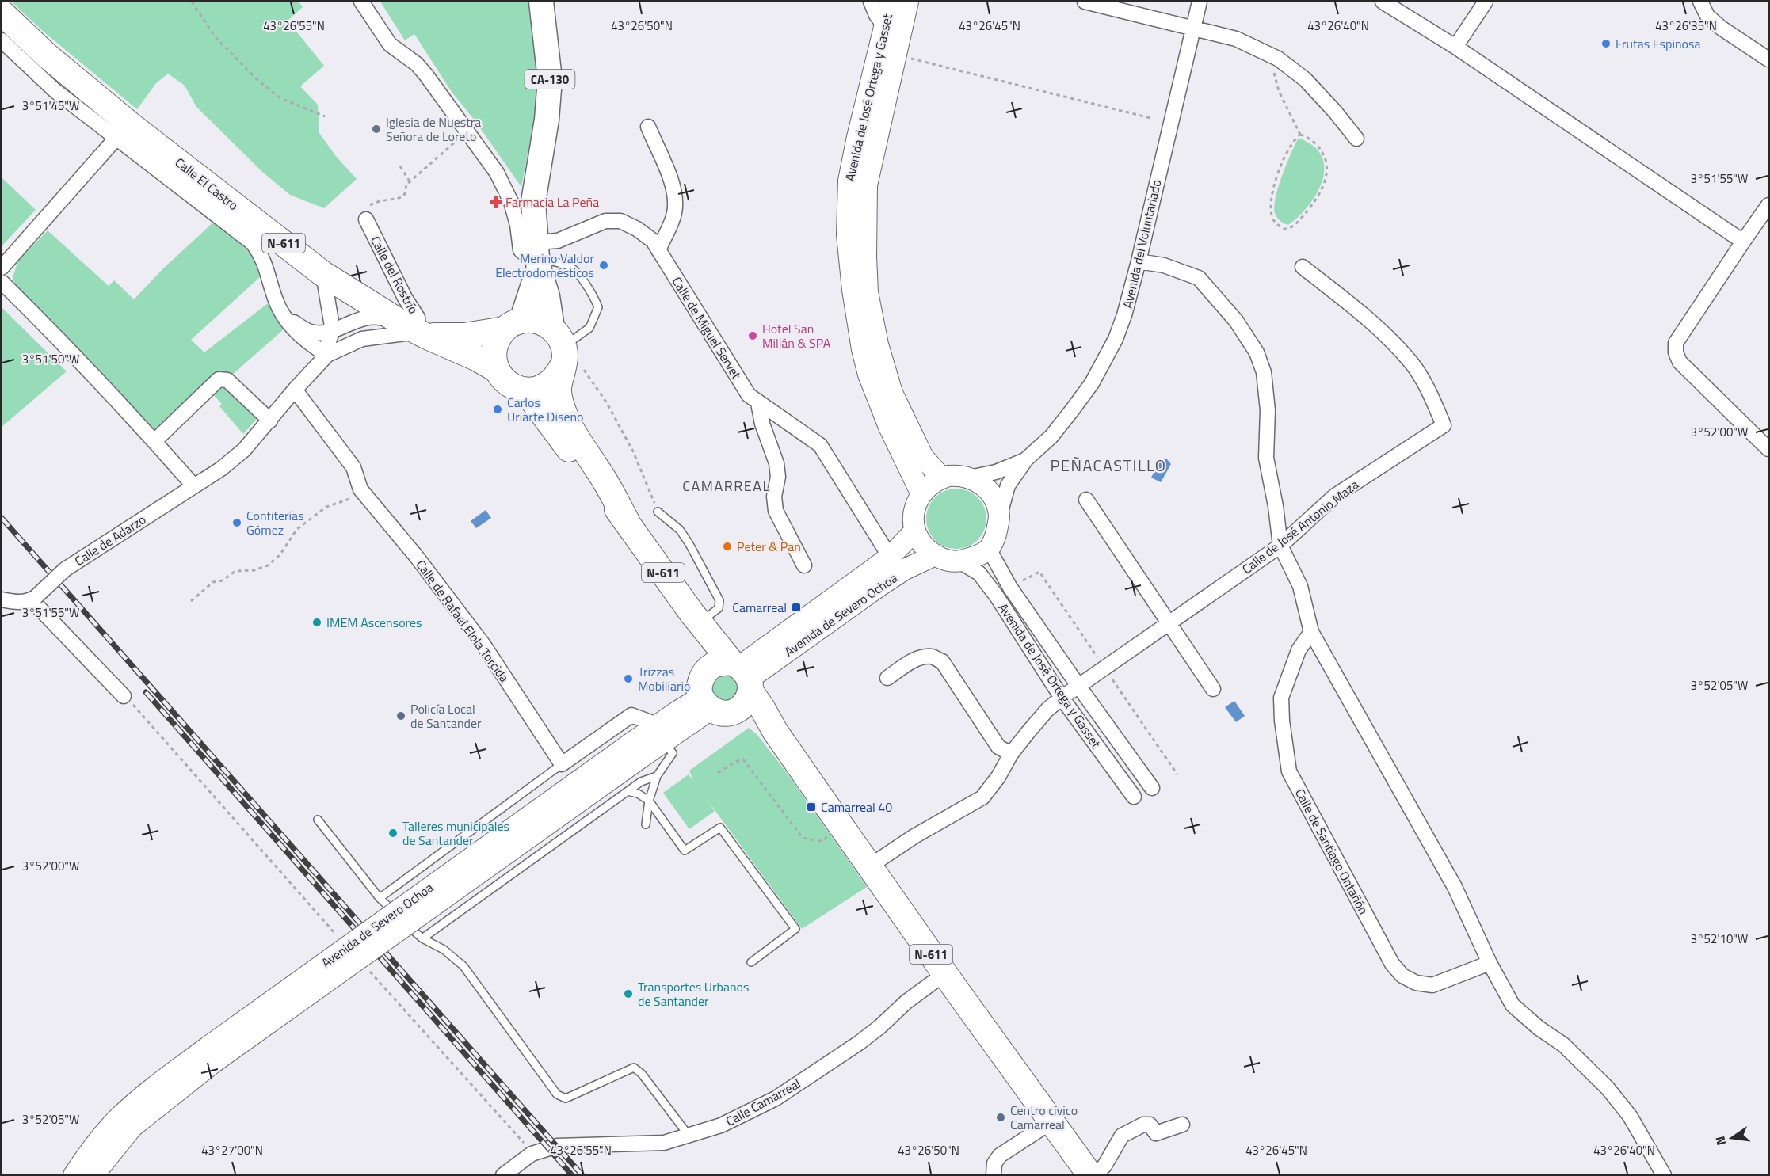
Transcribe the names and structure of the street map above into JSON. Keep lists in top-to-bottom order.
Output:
{
  "streets": {
    "highway": ["Calle El Castro", "N-611"],
    "main road": ["CA-130", "Avenida de José Ortega y Gasset", "Avenida de Severo Ochoa"],
    "street": [
      "Avenida del Voluntariado",
      "Calle del Rostrío",
      "Calle de Miguel Servet",
      "Calle de José Antonio Maza",
      "Calle de Adarzo",
      "Calle de Rafael Elola Torcida",
      "Calle de Santiago Ontañón",
      "Calle Camarreal"
    ]
  },
  "crossings": [
    ["CA-130", "N-611"],
    ["CA-130", "Calle de Miguel Servet"],
    ["Avenida de José Ortega y Gasset", "Avenida del Voluntariado"],
    ["Avenida de José Ortega y Gasset", "Calle de José Antonio Maza"],
    ["Avenida de José Ortega y Gasset", "Avenida de Severo Ochoa"],
    ["Calle El Castro", "N-611"],
    ["Calle El Castro", "Calle del Rostrío"],
    ["Calle El Castro", "Calle de Adarzo"],
    ["N-611", "Calle del Rostrío"],
    ["N-611", "Calle de José Antonio Maza"],
    ["N-611", "Calle de Adarzo"],
    ["N-611", "Avenida de Severo Ochoa"],
    ["N-611", "Calle Camarreal"],
    ["Avenida del Voluntariado", "Avenida de Severo Ochoa"],
    ["Calle del Rostrío", "Calle de Adarzo"],
    ["Calle de Miguel Servet", "Avenida de Severo Ochoa"],
    ["Calle de Adarzo", "Calle de Rafael Elola Torcida"]
  ],
  "districts": ["PEÑACASTILLO", "CAMARREAL"],
  "places": {
    "other": [
      "Frutas Espinosa",
      "Iglesia de Nuestra Señora de Loreto",
      "Merino Valdor Electrodomésticos",
      "Hotel San Millán & SPA",
      "Carlos Uriarte Diseño",
      "Confiterías Gómez",
      "Peter & Pan",
      "IMEM Ascensores",
      "Trizzas Mobiliario",
      "Policía Local de Santander",
      "Talleres municipales de Santander",
      "Transportes Urbanos de Santander",
      "Centro cívico Camarreal"
    ],
    "health": ["Farmacia La Peña"],
    "transit": ["Camarreal", "Camarreal 40"]
  },
  "north": "left",
  "coordinates": [
    "43°26'45\"N",
    "43°26'55\"N",
    "43°26'50\"N",
    "43°26'40\"N",
    "43°26'35\"N",
    "3°51'45\"W",
    "3°51'55\"W",
    "3°51'50\"W",
    "3°52'00\"W",
    "3°52'05\"W",
    "3°52'10\"W",
    "43°27'00\"N"
  ]
}
